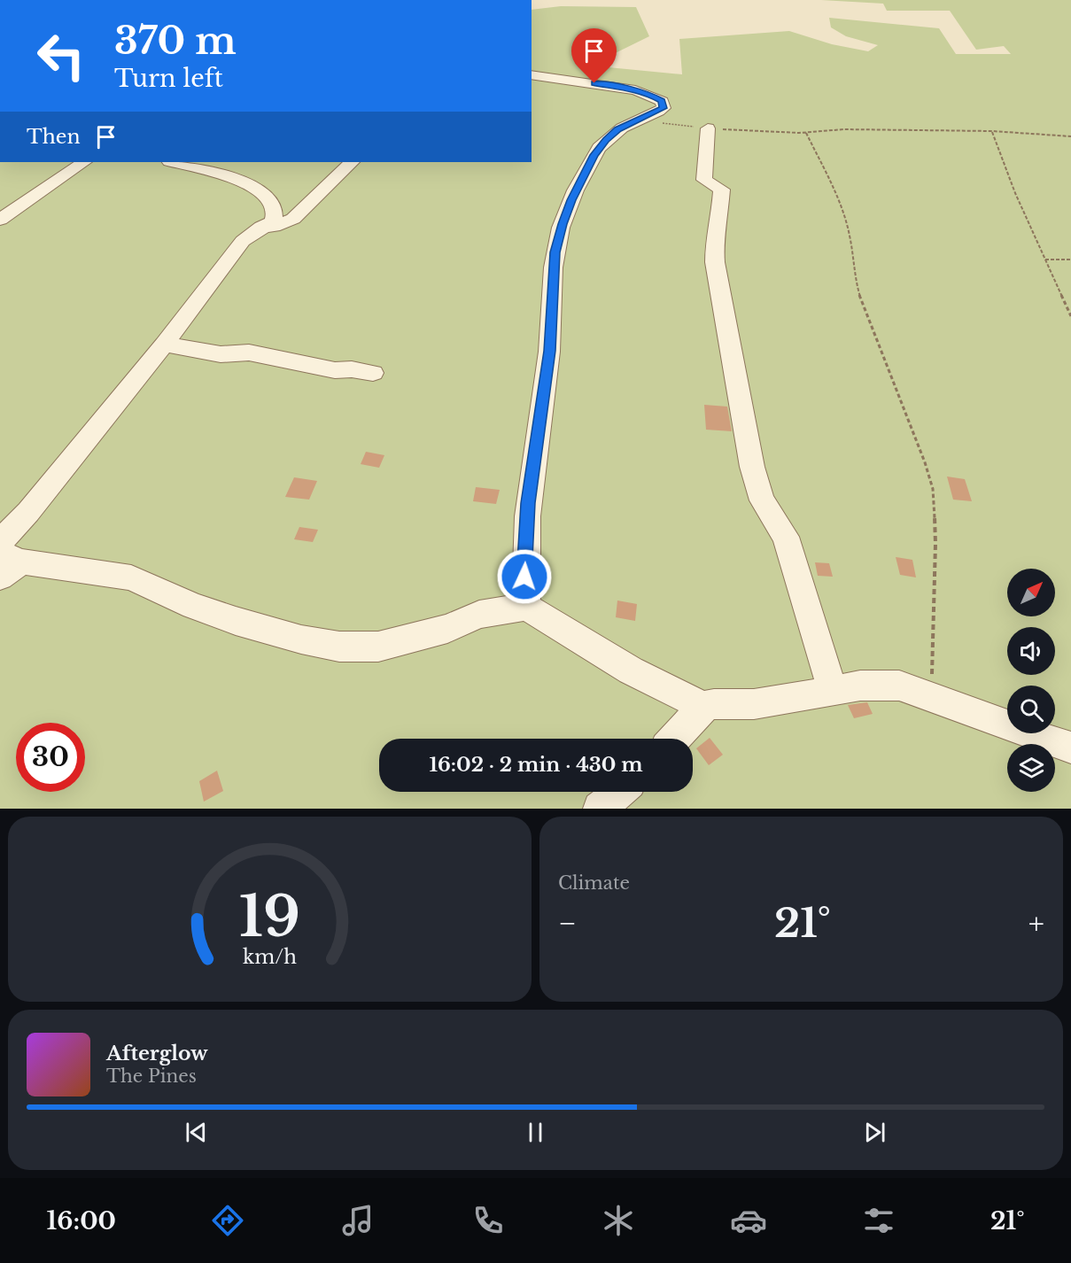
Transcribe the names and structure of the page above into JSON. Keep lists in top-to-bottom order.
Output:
{
  "north": "top right",
  "page": {
    "turn": ["370 m", "Turn left"],
    "then": "Then",
    "limit": "30",
    "trip": "16:02 · 2 min · 430 m",
    "tile": "Climate",
    "heat": ["−", "21°", "+"],
    "song": ["Afterglow", "The Pines"],
    "tabs": ["16:00", "21°"],
    "gauge": ["19", "km/h"]
  }
}
